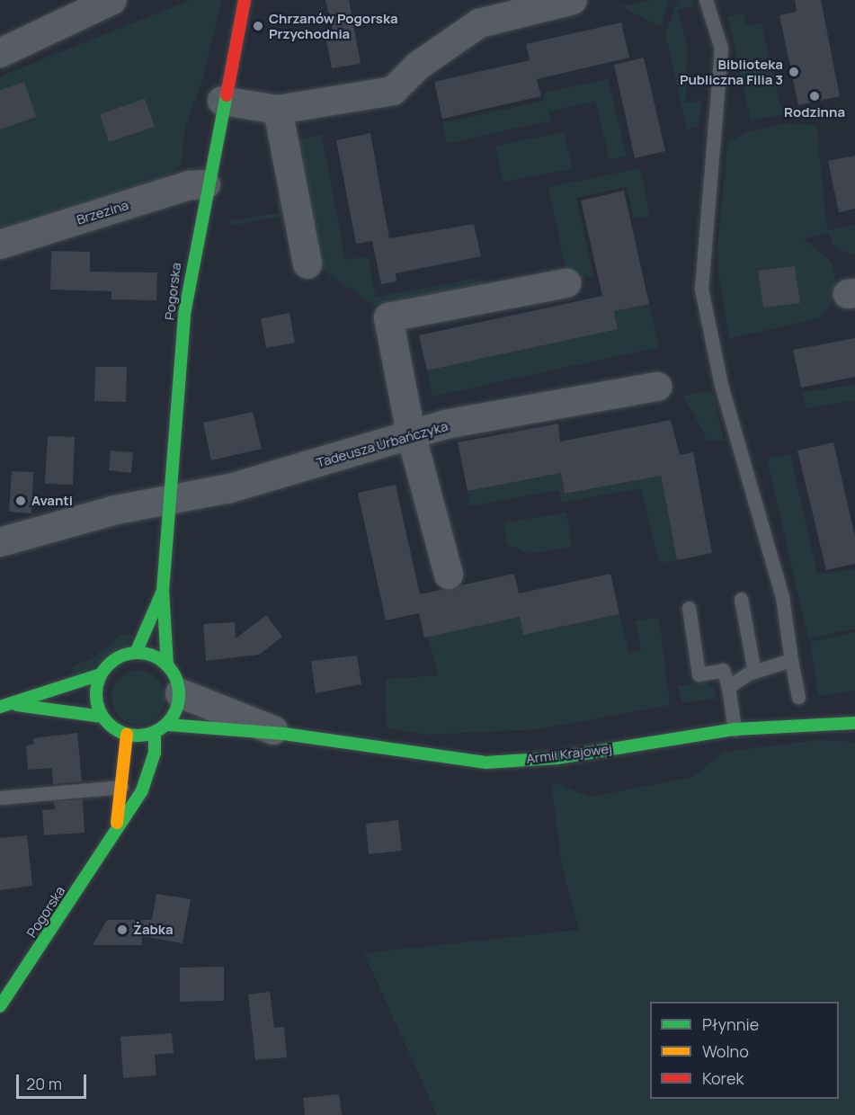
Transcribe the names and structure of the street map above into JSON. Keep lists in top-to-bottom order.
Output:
{
  "streets": {
    "street": [
      "Brzezina",
      "Pogorska",
      "Tadeusza Urbańczyka",
      "Armii Krajowej"
    ]
  },
  "crossings": [
    ["Brzezina", "Pogorska"],
    ["Pogorska", "Tadeusza Urbańczyka"],
    ["Pogorska", "Armii Krajowej"]
  ],
  "places": [
    "Chrzanów Pogorska Przychodnia",
    "Biblioteka Publiczna Filia 3",
    "Rodzinna",
    "Avanti",
    "Żabka"
  ],
  "legend": ["Płynnie", "Wolno", "Korek"],
  "scale_bar": "20 m"
}
